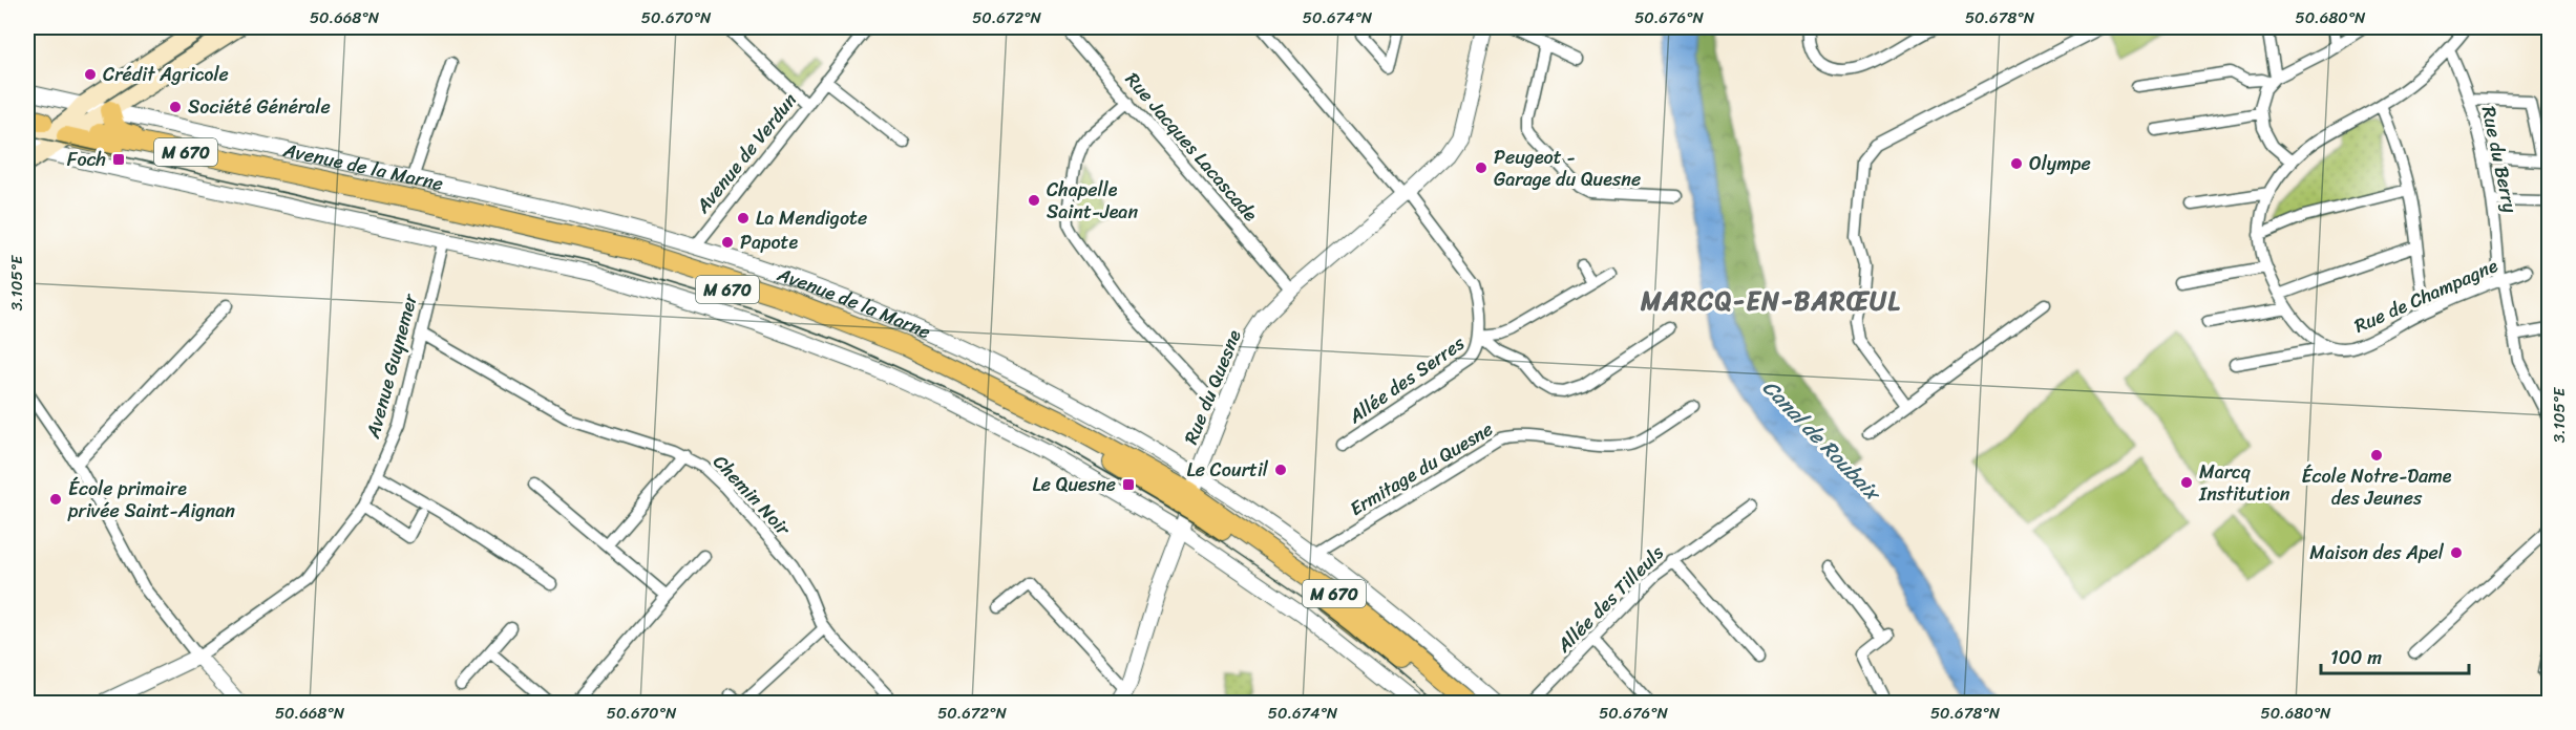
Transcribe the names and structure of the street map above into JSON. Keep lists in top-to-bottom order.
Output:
{
  "streets": {
    "main road": ["M 670", "Avenue de la Marne"],
    "street": [
      "Rue Jacques Lacascade",
      "Avenue de Verdun",
      "Rue du Berry",
      "Rue de Champagne",
      "Avenue Guynemer",
      "Allée des Serres",
      "Rue du Quesne",
      "Ermitage du Quesne",
      "Chemin Noir",
      "Allée des Tilleuls"
    ]
  },
  "crossings": [
    ["Rue Jacques Lacascade", "Rue du Quesne"],
    ["Avenue de Verdun", "Avenue de la Marne"],
    ["Rue du Berry", "Rue de Champagne"],
    ["Avenue de la Marne", "Rue du Quesne"],
    ["Avenue de la Marne", "Ermitage du Quesne"],
    ["Avenue Guynemer", "Chemin Noir"],
    ["Allée des Serres", "Rue du Quesne"]
  ],
  "districts": ["MARCQ-EN-BARŒUL"],
  "water": ["Canal de Roubaix"],
  "places": {
    "other": [
      "Crédit Agricole",
      "Société Générale",
      "Olympe",
      "Peugeot - Garage du Quesne",
      "Chapelle Saint-Jean",
      "La Mendigote",
      "Papote",
      "École Notre-Dame des Jeunes",
      "Le Courtil",
      "Marcq Institution",
      "École primaire privée Saint-Aignan",
      "Maison des Apel"
    ],
    "transit": ["Foch", "Le Quesne"]
  },
  "scale_bar": "100 m",
  "coordinates": [
    "50.668°N",
    "50.670°N",
    "50.672°N",
    "50.674°N",
    "50.676°N",
    "50.678°N",
    "50.680°N",
    "3.105°E"
  ]
}
